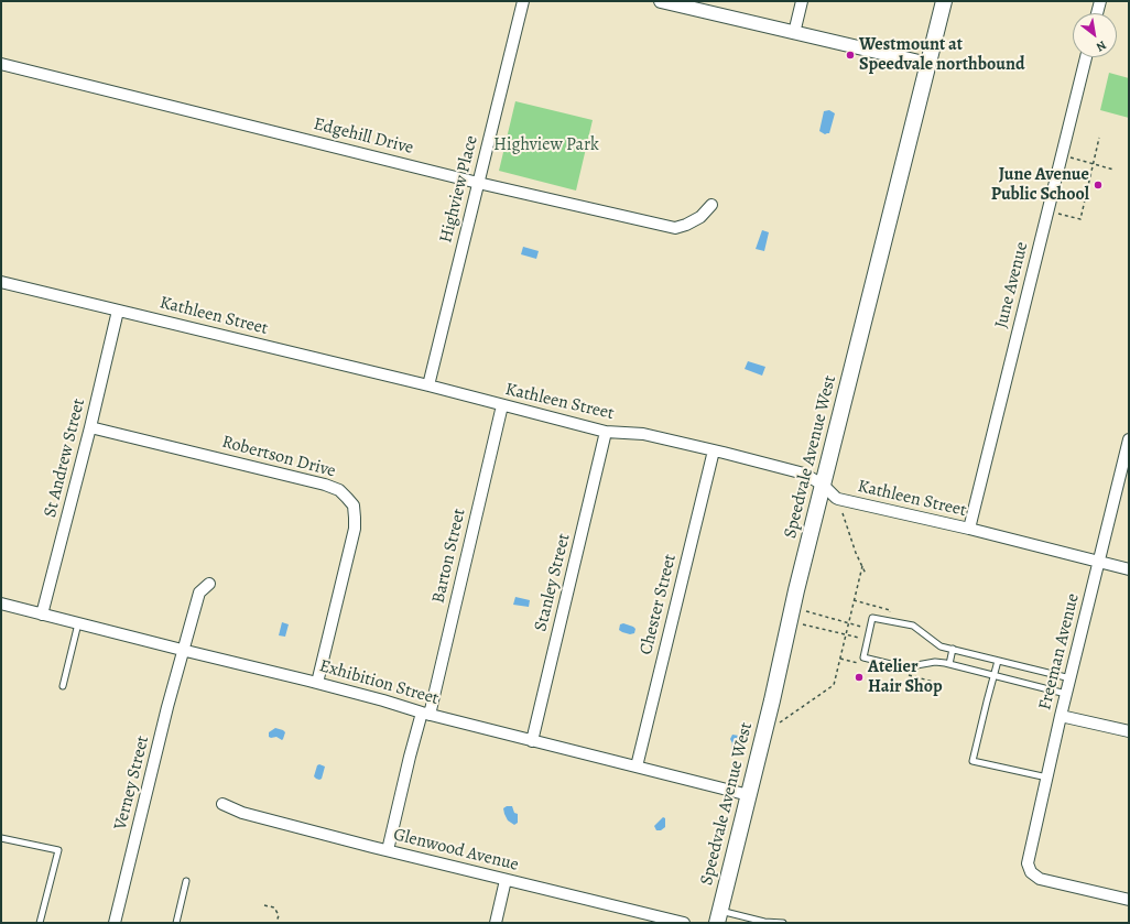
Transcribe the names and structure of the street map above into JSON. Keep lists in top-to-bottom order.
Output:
{
  "streets": {
    "main road": ["Speedvale Avenue West"],
    "street": [
      "Edgehill Drive",
      "Highview Place",
      "June Avenue",
      "Kathleen Street",
      "Robertson Drive",
      "St Andrew Street",
      "Barton Street",
      "Stanley Street",
      "Chester Street",
      "Freeman Avenue",
      "Exhibition Street",
      "Verney Street",
      "Glenwood Avenue"
    ]
  },
  "crossings": [
    ["Edgehill Drive", "Highview Place"],
    ["Highview Place", "Kathleen Street"],
    ["June Avenue", "Kathleen Street"],
    ["Kathleen Street", "Speedvale Avenue West"],
    ["Kathleen Street", "St Andrew Street"],
    ["Kathleen Street", "Barton Street"],
    ["Kathleen Street", "Stanley Street"],
    ["Kathleen Street", "Chester Street"],
    ["Kathleen Street", "Freeman Avenue"],
    ["Robertson Drive", "St Andrew Street"],
    ["Robertson Drive", "Exhibition Street"],
    ["Speedvale Avenue West", "Exhibition Street"],
    ["St Andrew Street", "Exhibition Street"],
    ["Barton Street", "Exhibition Street"],
    ["Barton Street", "Glenwood Avenue"],
    ["Stanley Street", "Exhibition Street"],
    ["Chester Street", "Exhibition Street"],
    ["Exhibition Street", "Verney Street"]
  ],
  "parks": ["Highview Park"],
  "places": ["Westmount at Speedvale northbound", "June Avenue Public School", "Atelier Hair Shop"],
  "north": "bottom right"
}
